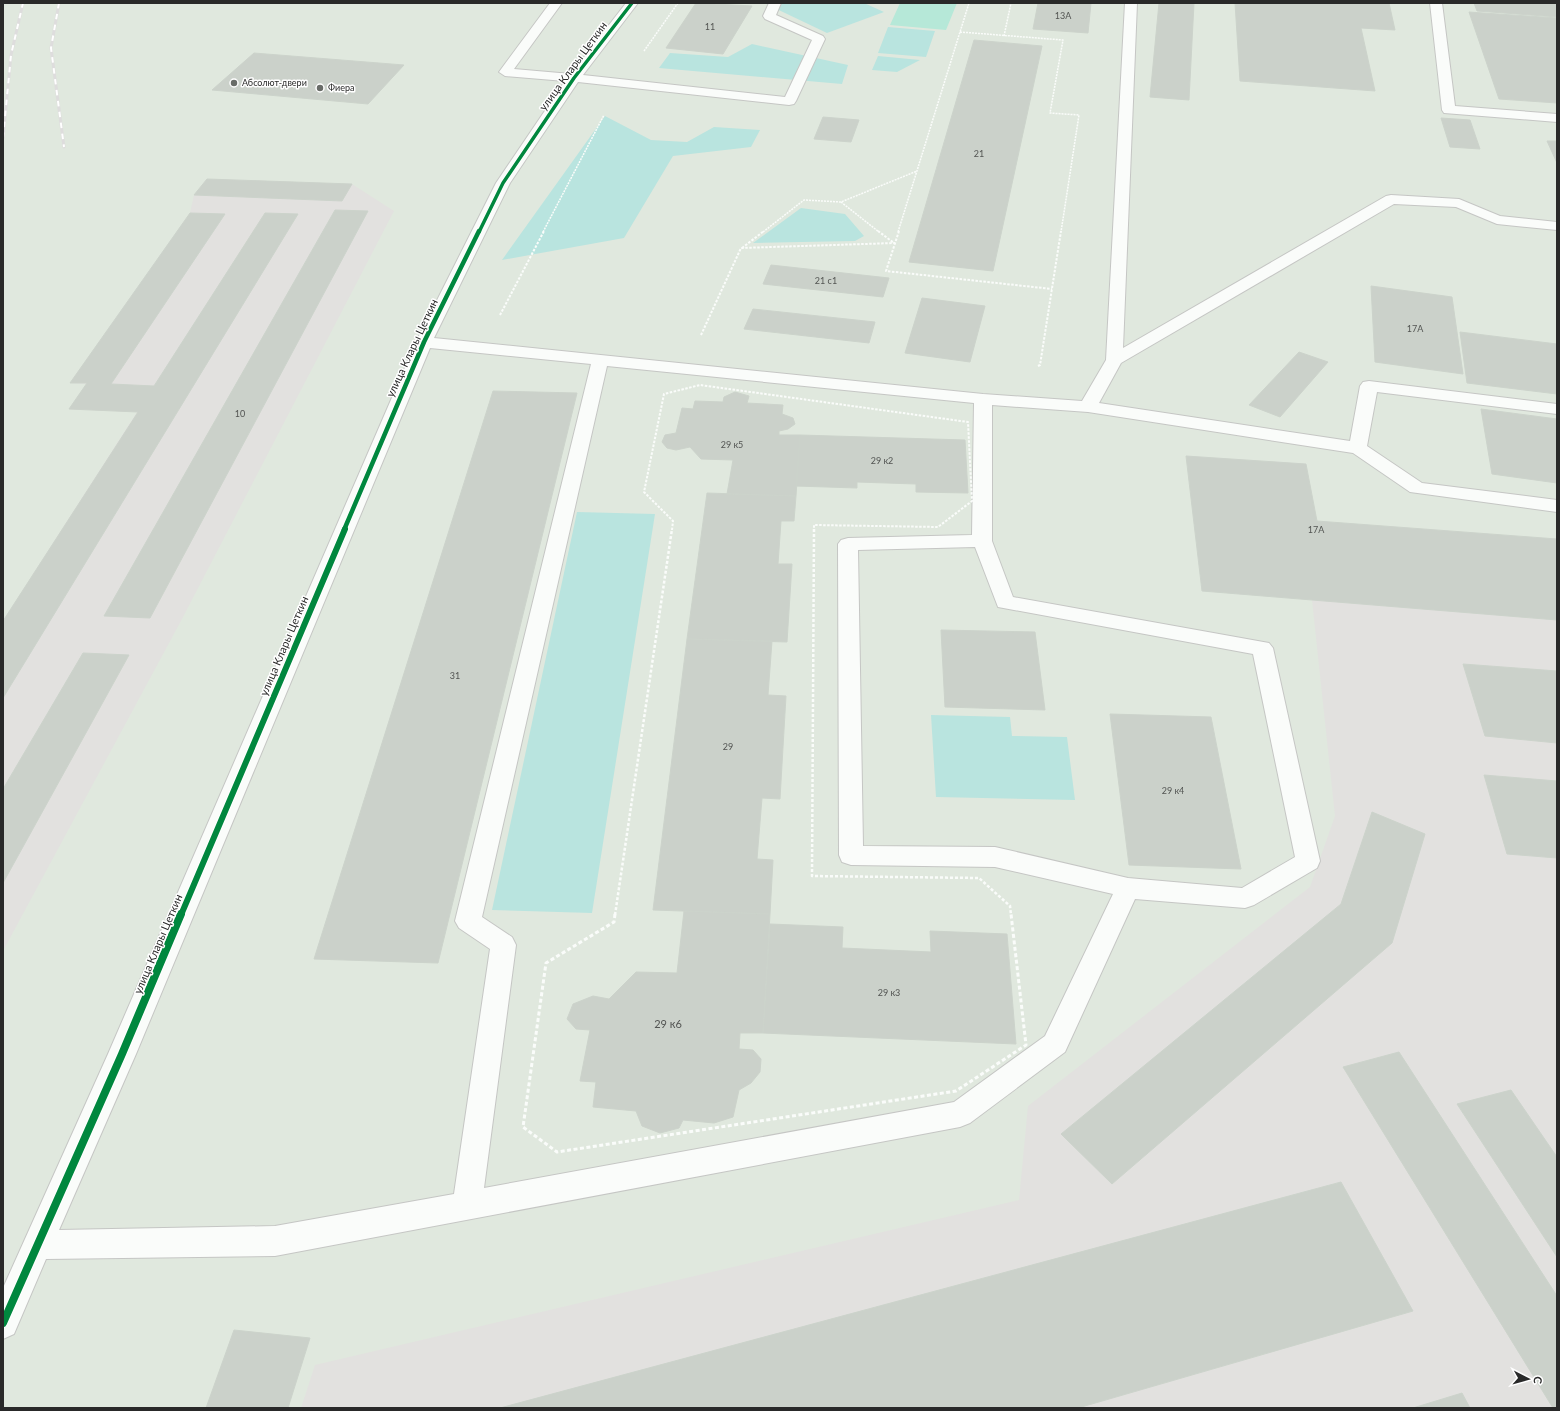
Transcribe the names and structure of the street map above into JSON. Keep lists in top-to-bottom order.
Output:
{
  "streets": {
    "street": ["улица Клары Цеткин"]
  },
  "places": ["Абсолют-двери", "Фиера"],
  "house_numbers": [
    "13А",
    "11",
    "21",
    "21 с1",
    "17А",
    "10",
    "29 к5",
    "29 к2",
    "17А",
    "31",
    "29",
    "29 к4",
    "29 к3",
    "29 к6"
  ],
  "north": "right"
}
